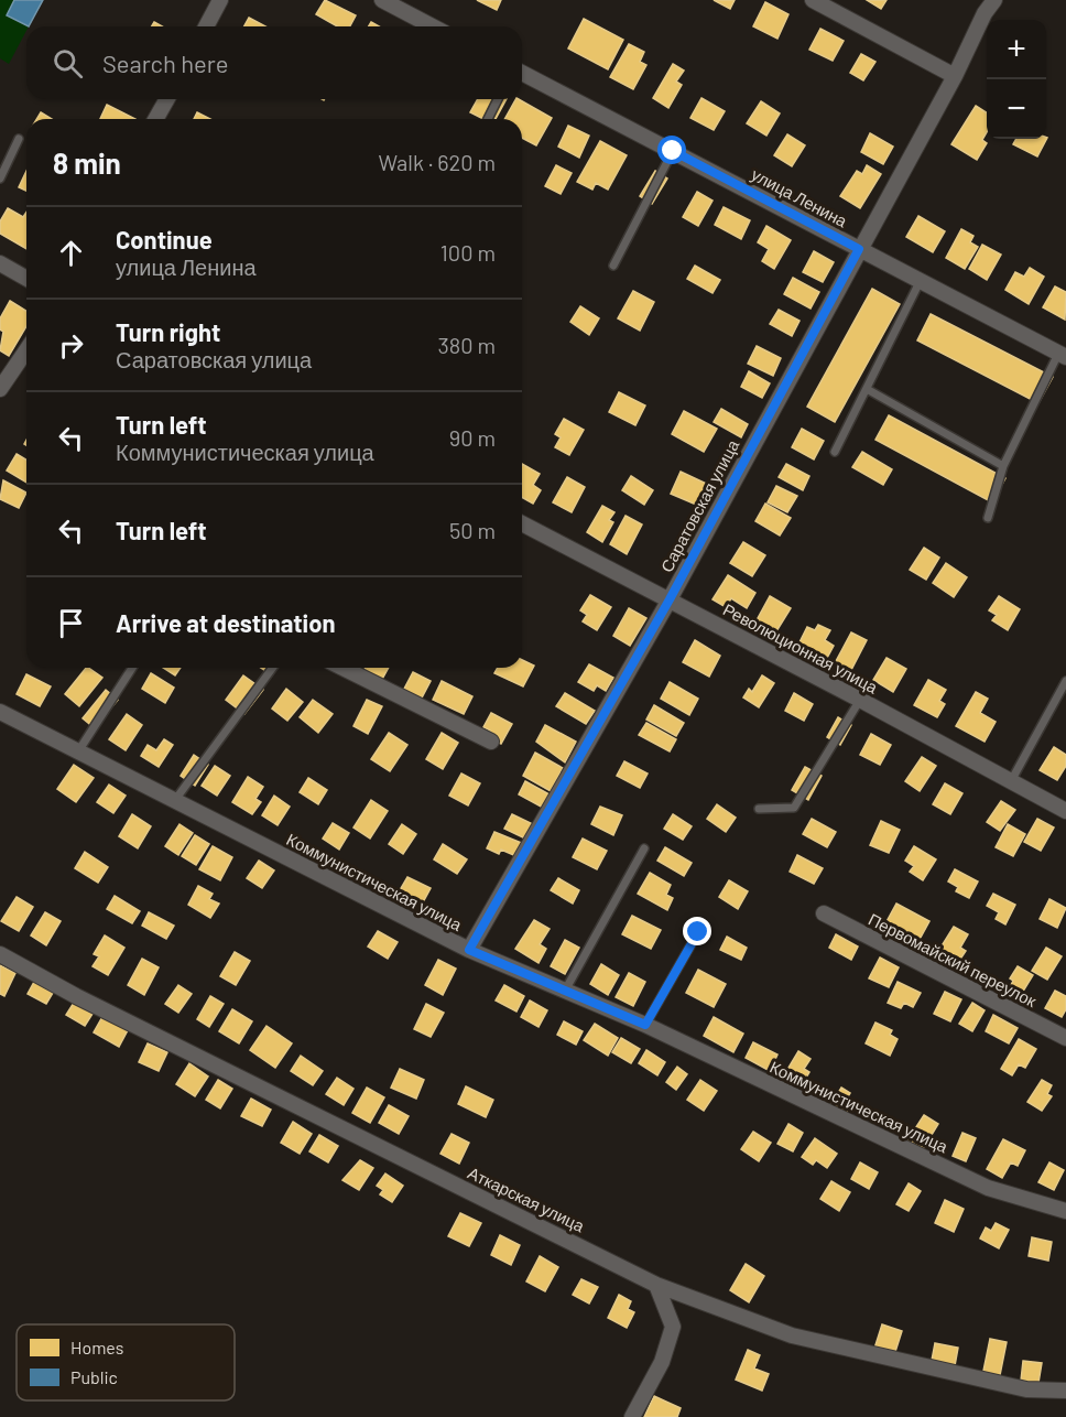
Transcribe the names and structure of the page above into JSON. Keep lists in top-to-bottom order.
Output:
{
  "streets": {
    "street": [
      "улица Ленина",
      "Саратовская улица",
      "Революционная улица",
      "Коммунистическая улица",
      "Первомайский переулок",
      "Аткарская улица"
    ]
  },
  "crossings": [
    ["улица Ленина", "Саратовская улица"],
    ["Саратовская улица", "Революционная улица"],
    ["Саратовская улица", "Коммунистическая улица"]
  ],
  "legend": ["Homes", "Public"],
  "page": {
    "map_buttons": ["+", "−"],
    "search": "Search here",
    "heading": ["8 min", "Walk · 620 m"],
    "list": [
      ["Continue", "улица Ленина", "100 m"],
      ["Turn right", "Саратовская улица", "380 m"],
      ["Turn left", "Коммунистическая улица", "90 m"],
      ["Turn left", "50 m"],
      "Arrive at destination"
    ]
  }
}
